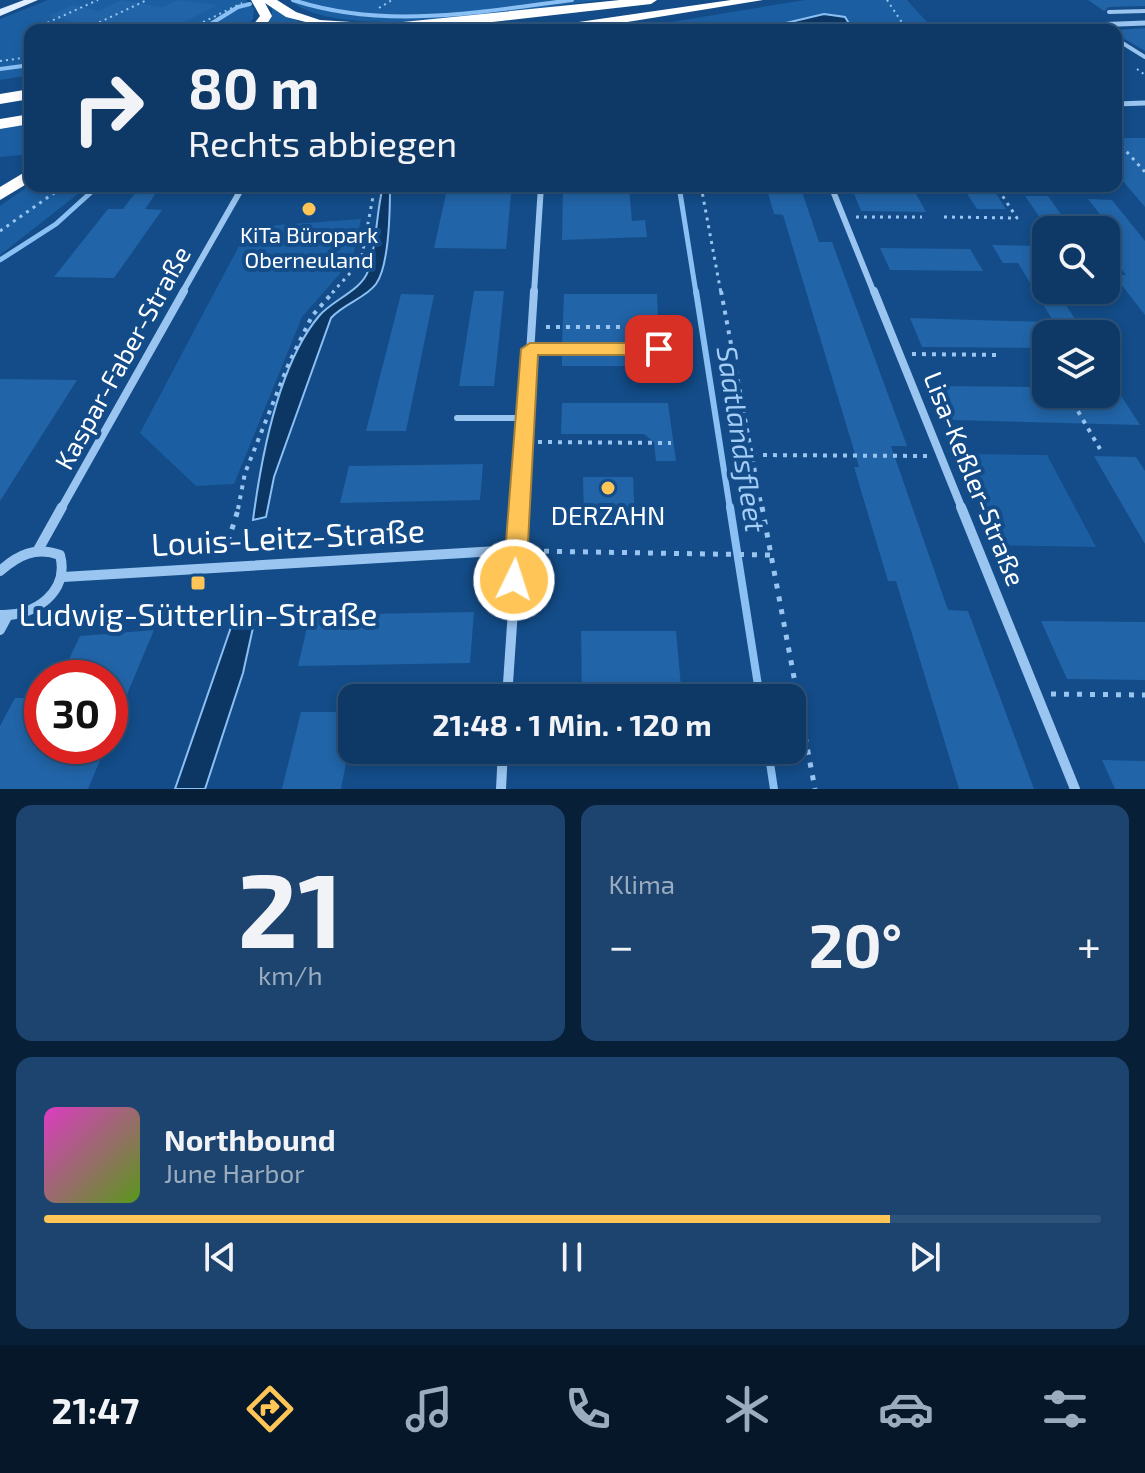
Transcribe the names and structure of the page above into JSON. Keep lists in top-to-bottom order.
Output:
{
  "streets": {
    "street": ["Kaspar-Faber-Straße", "Lisa-Keßler-Straße", "Louis-Leitz-Straße"]
  },
  "water": ["Saatlandsfleet"],
  "places": {
    "other": ["KiTa Büropark Oberneuland", "DERZAHN"],
    "transit": ["Ludwig-Sütterlin-Straße"]
  },
  "page": {
    "turn": ["80 m", "Rechts abbiegen"],
    "limit": "30",
    "trip": "21:48 · 1 Min. · 120 m",
    "tile": [
      ["21", "km/h"],
      "Klima"
    ],
    "heat": ["−", "20°", "+"],
    "song": ["Northbound", "June Harbor"],
    "tabs": "21:47"
  }
}
